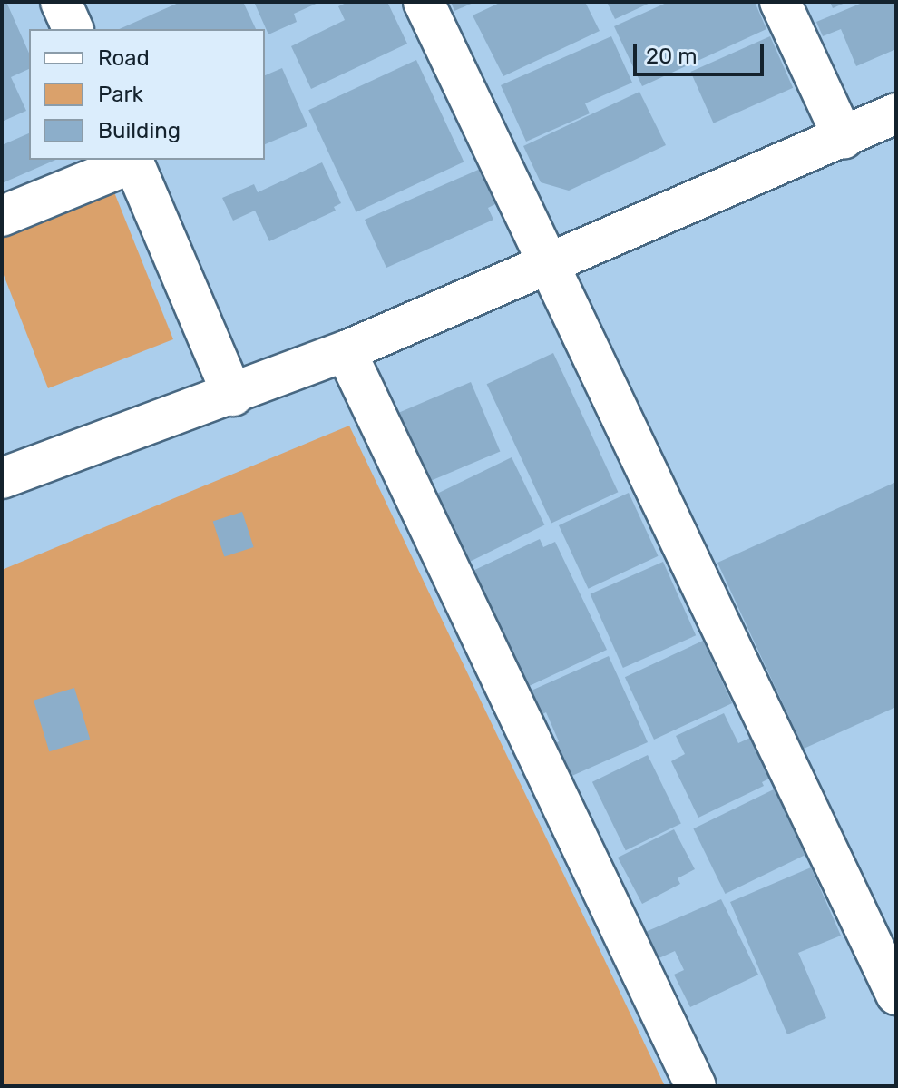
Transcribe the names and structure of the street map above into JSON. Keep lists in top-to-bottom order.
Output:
{
  "legend": ["Road", "Park", "Building"],
  "scale_bar": "20 m"
}
